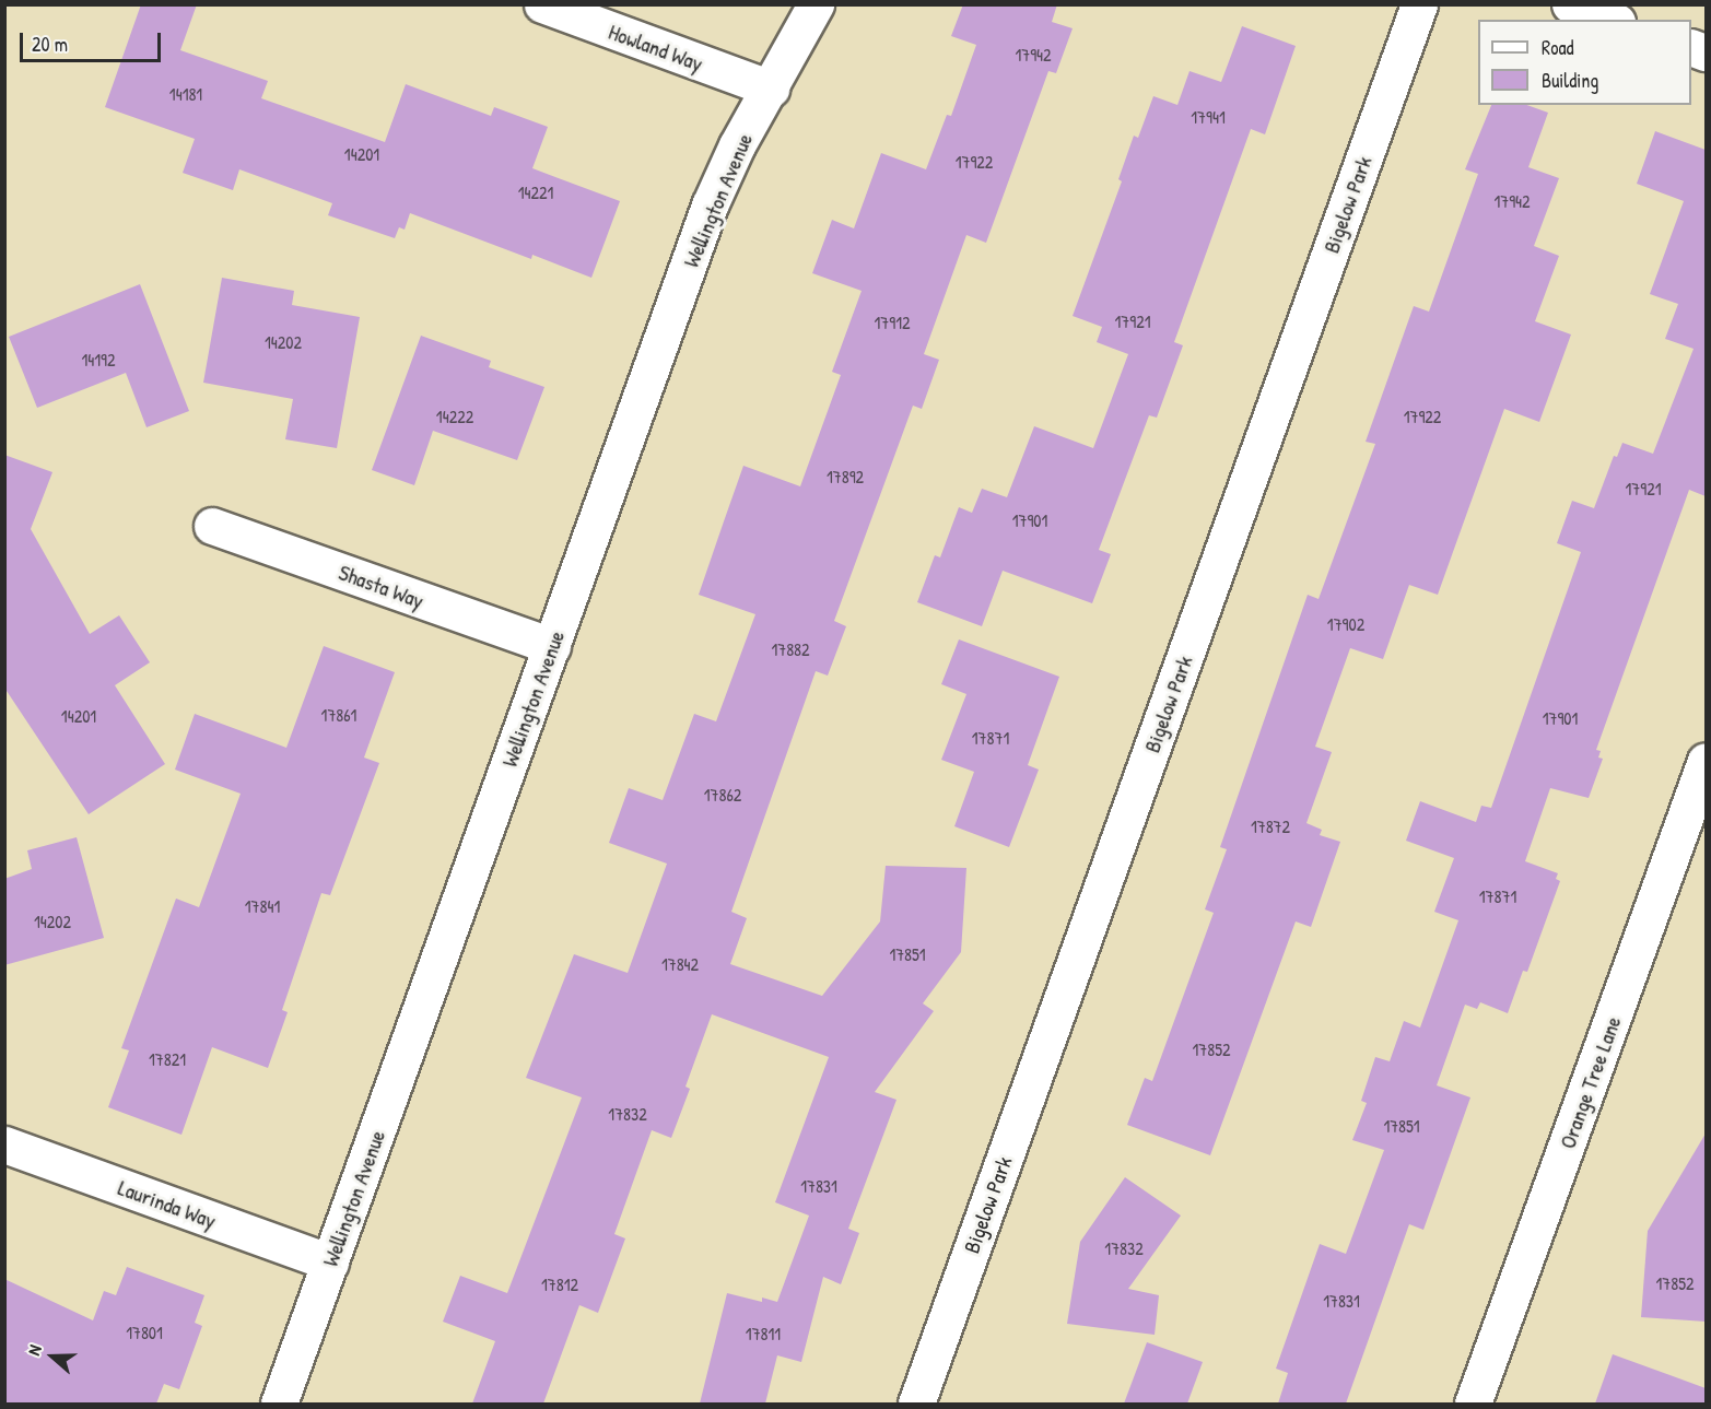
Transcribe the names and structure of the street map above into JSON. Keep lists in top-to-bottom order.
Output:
{
  "streets": {
    "street": [
      "Howland Way",
      "Wellington Avenue",
      "Bigelow Park",
      "Shasta Way",
      "Orange Tree Lane",
      "Laurinda Way"
    ]
  },
  "crossings": [
    ["Howland Way", "Wellington Avenue"],
    ["Wellington Avenue", "Shasta Way"],
    ["Wellington Avenue", "Laurinda Way"]
  ],
  "house_numbers": [
    "17942",
    "14181",
    "17941",
    "14201",
    "17922",
    "14221",
    "17942",
    "17921",
    "17912",
    "14202",
    "14192",
    "14222",
    "17922",
    "17892",
    "17921",
    "17901",
    "17902",
    "17882",
    "17861",
    "14201",
    "17901",
    "17871",
    "17862",
    "17872",
    "17871",
    "17841",
    "14202",
    "17851",
    "17842",
    "17852",
    "17821",
    "17832",
    "17851",
    "17831",
    "17832",
    "17852",
    "17812",
    "17831",
    "17801",
    "17811"
  ],
  "legend": ["Road", "Building"],
  "scale_bar": "20 m",
  "north": "left"
}
